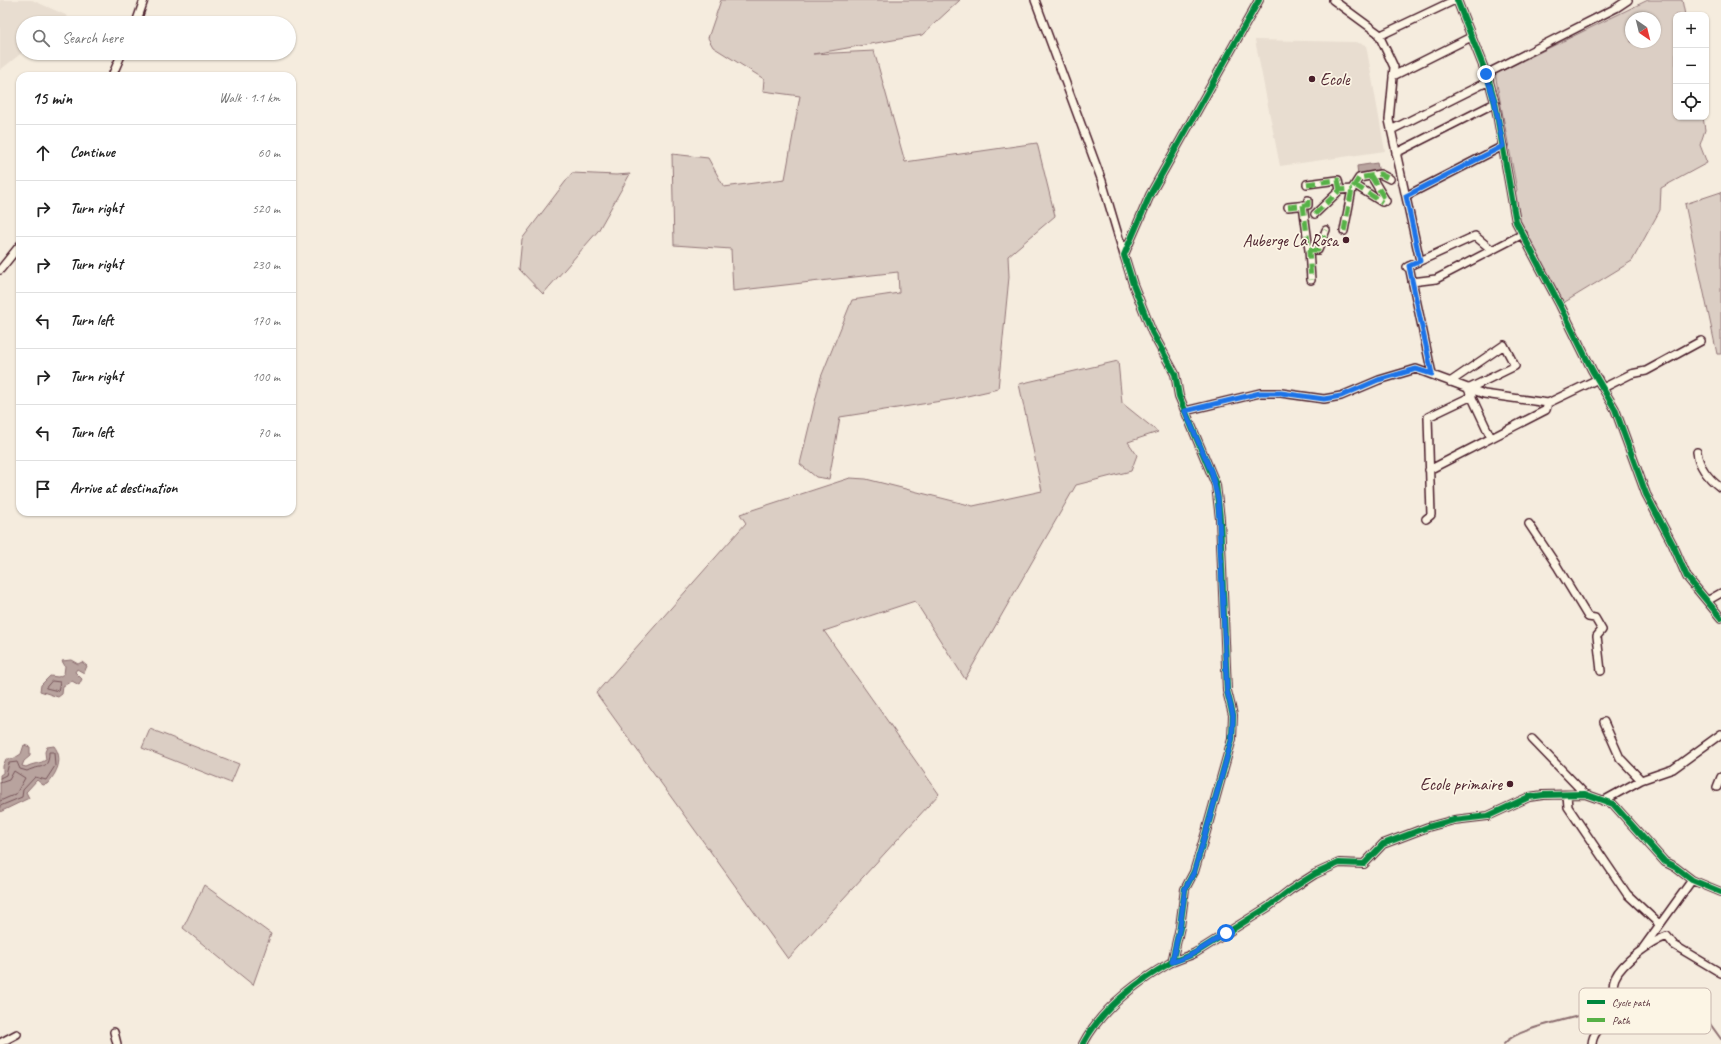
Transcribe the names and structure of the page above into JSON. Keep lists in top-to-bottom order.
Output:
{
  "places": ["Ecole", "Auberge La Rosa", "Ecole primaire"],
  "legend": ["Cycle path", "Path"],
  "north": "bottom right",
  "page": {
    "map_buttons": ["+", "−"],
    "search": "Search here",
    "heading": ["15 min", "Walk · 1.1 km"],
    "list": [
      ["Continue", "60 m"],
      ["Turn right", "520 m"],
      ["Turn right", "230 m"],
      ["Turn left", "170 m"],
      ["Turn right", "100 m"],
      ["Turn left", "70 m"],
      "Arrive at destination"
    ]
  }
}
